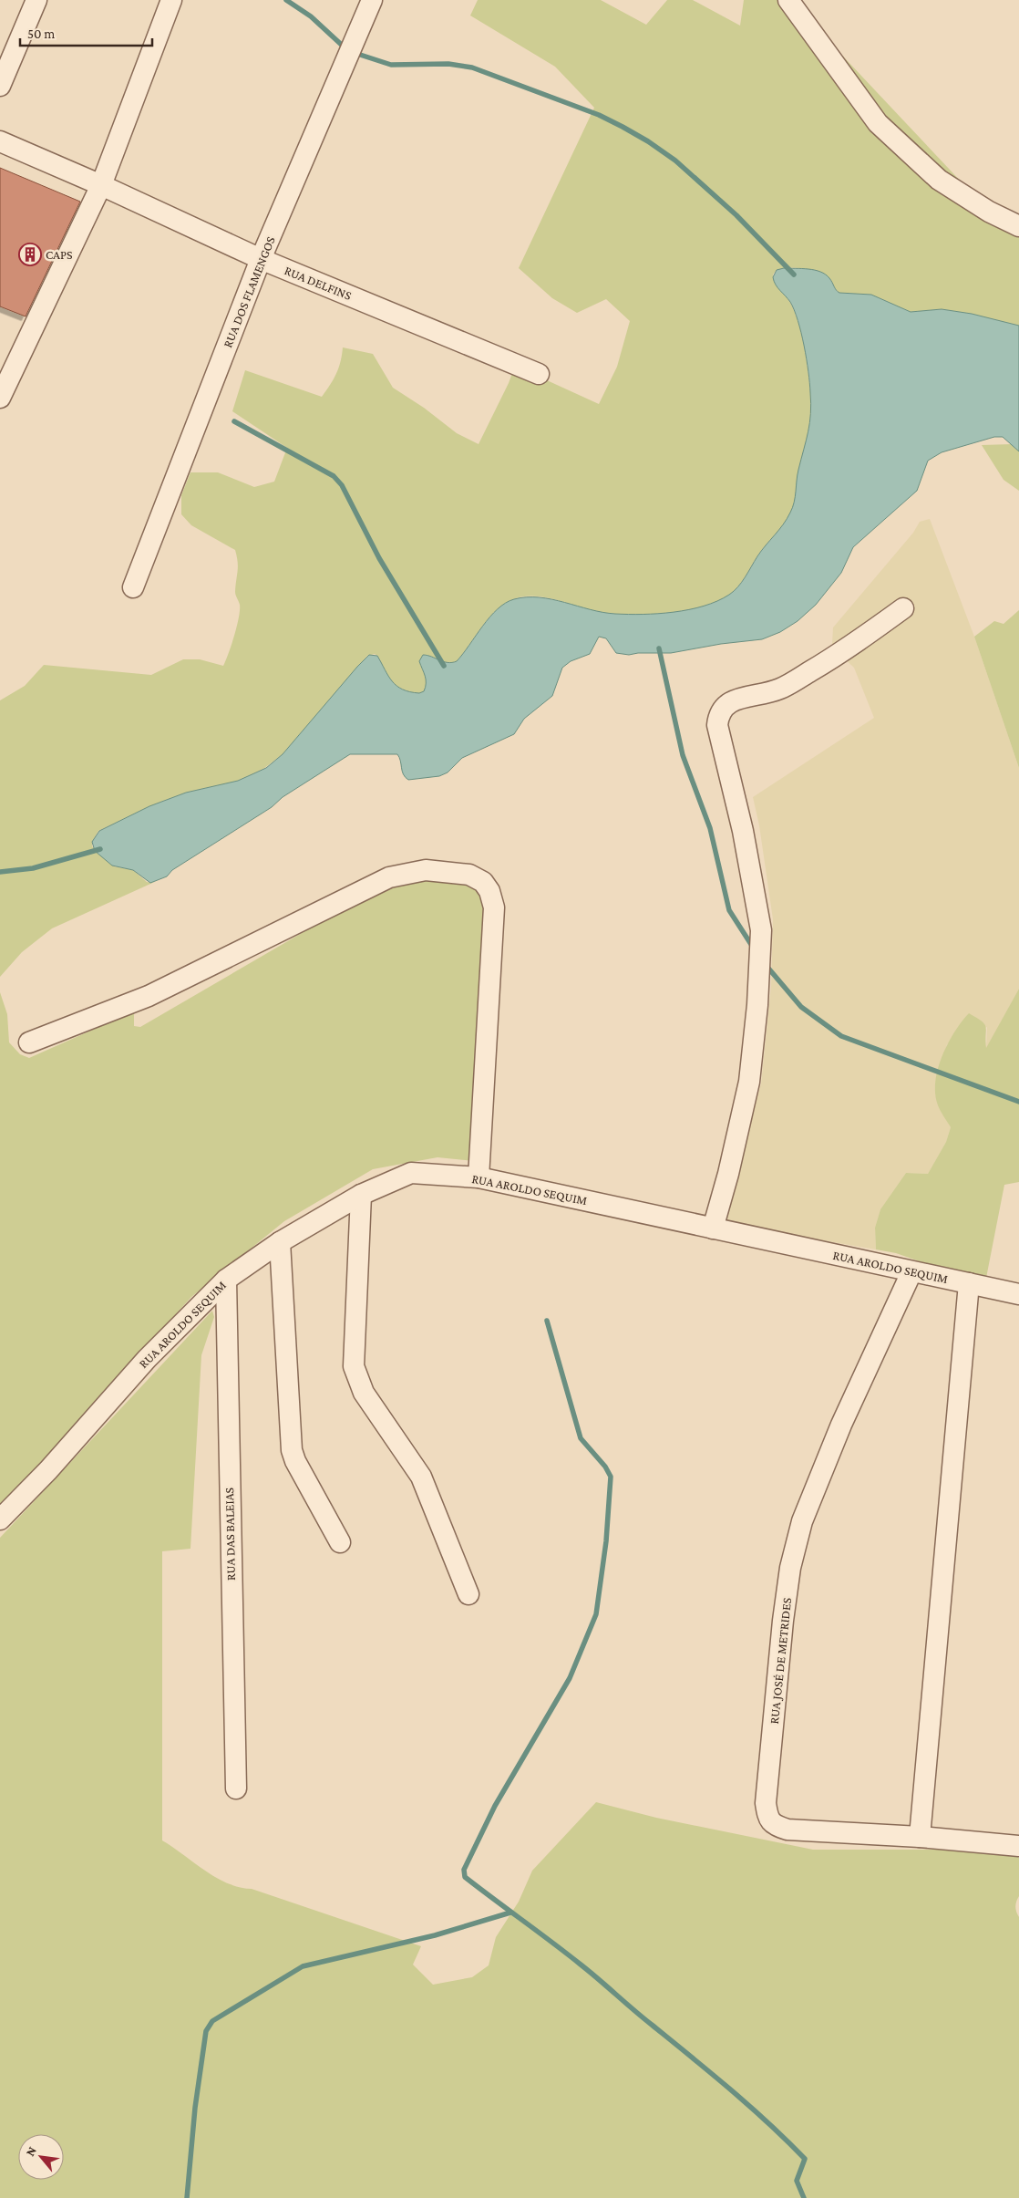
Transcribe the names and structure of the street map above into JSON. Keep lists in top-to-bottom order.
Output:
{
  "streets": {
    "street": [
      "RUA DELFINS",
      "RUA DOS FLAMENGOS",
      "RUA AROLDO SEQUIM",
      "RUA DAS BALEIAS",
      "RUA JOSÉ DE METRIDES"
    ]
  },
  "crossings": [
    ["RUA DELFINS", "RUA DOS FLAMENGOS"],
    ["RUA AROLDO SEQUIM", "RUA DAS BALEIAS"],
    ["RUA AROLDO SEQUIM", "RUA JOSÉ DE METRIDES"]
  ],
  "places": {
    "building": ["CAPS"]
  },
  "scale_bar": "50 m",
  "north": "top left"
}
